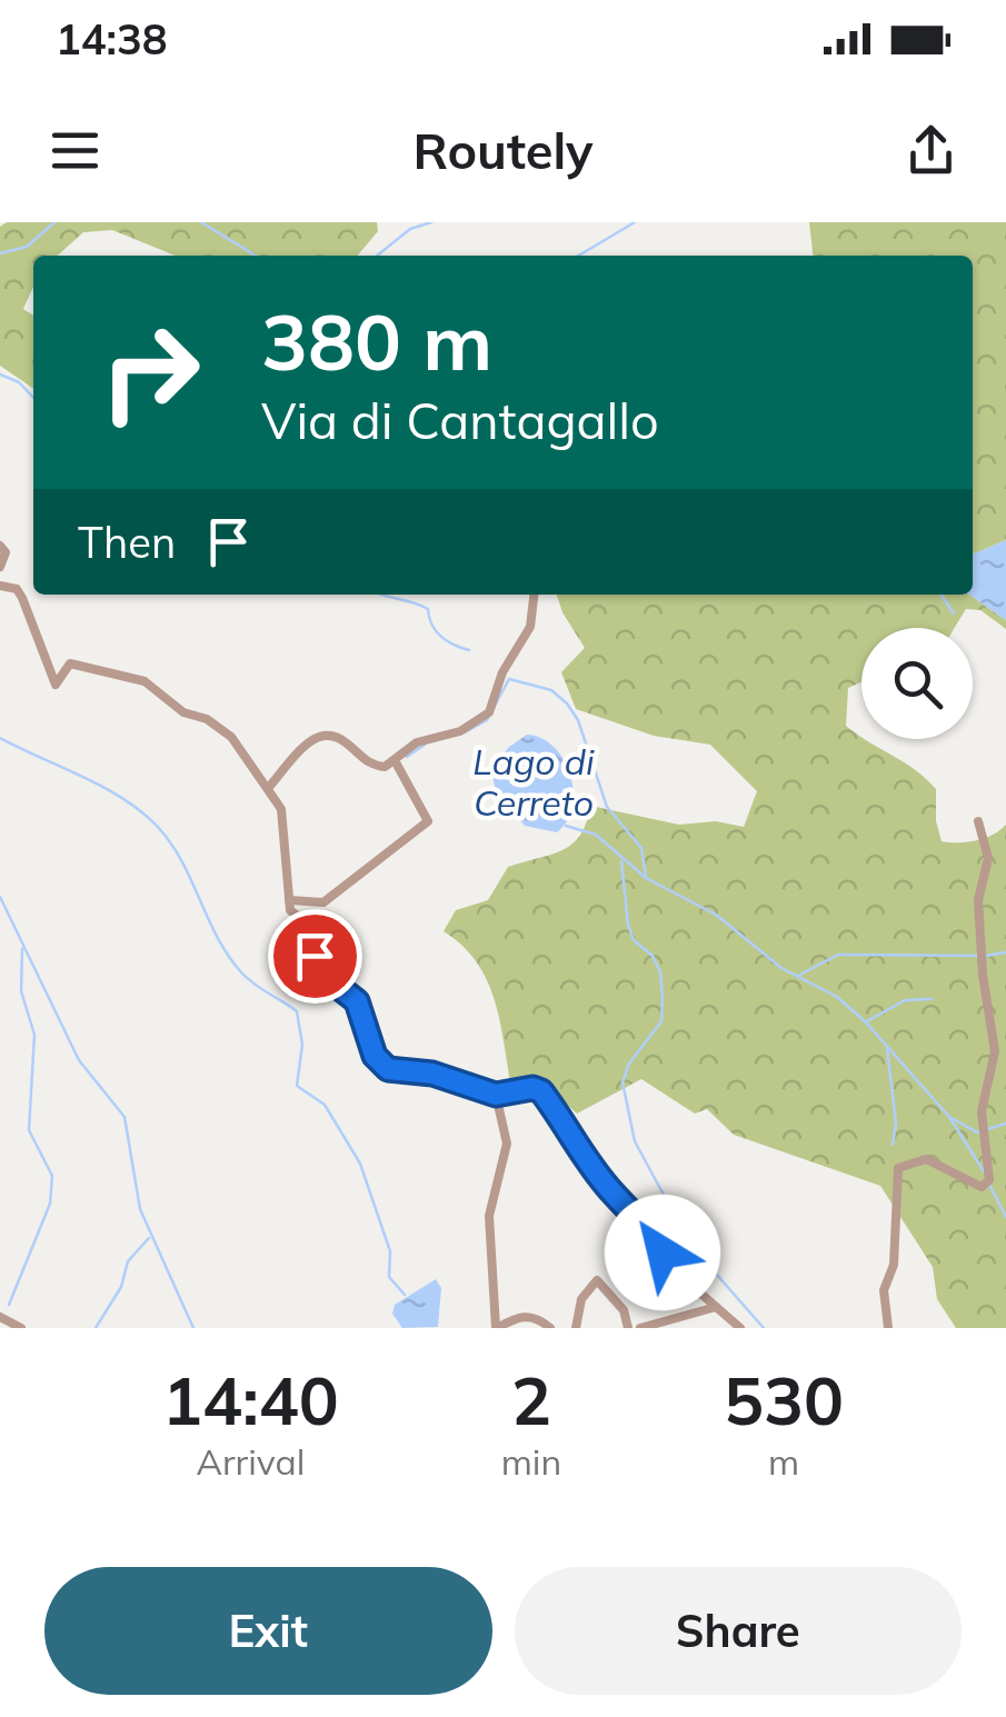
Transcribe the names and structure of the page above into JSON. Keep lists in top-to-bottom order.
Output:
{
  "water": ["Lago di Cerreto"],
  "page": {
    "status": "14:38",
    "header": "Routely",
    "turn": ["380 m", "Via di Cantagallo"],
    "then": "Then",
    "eta": [
      "14:40",
      "Arrival",
      "2",
      "min",
      "530",
      "m"
    ],
    "buttons": ["Exit", "Share"]
  }
}
